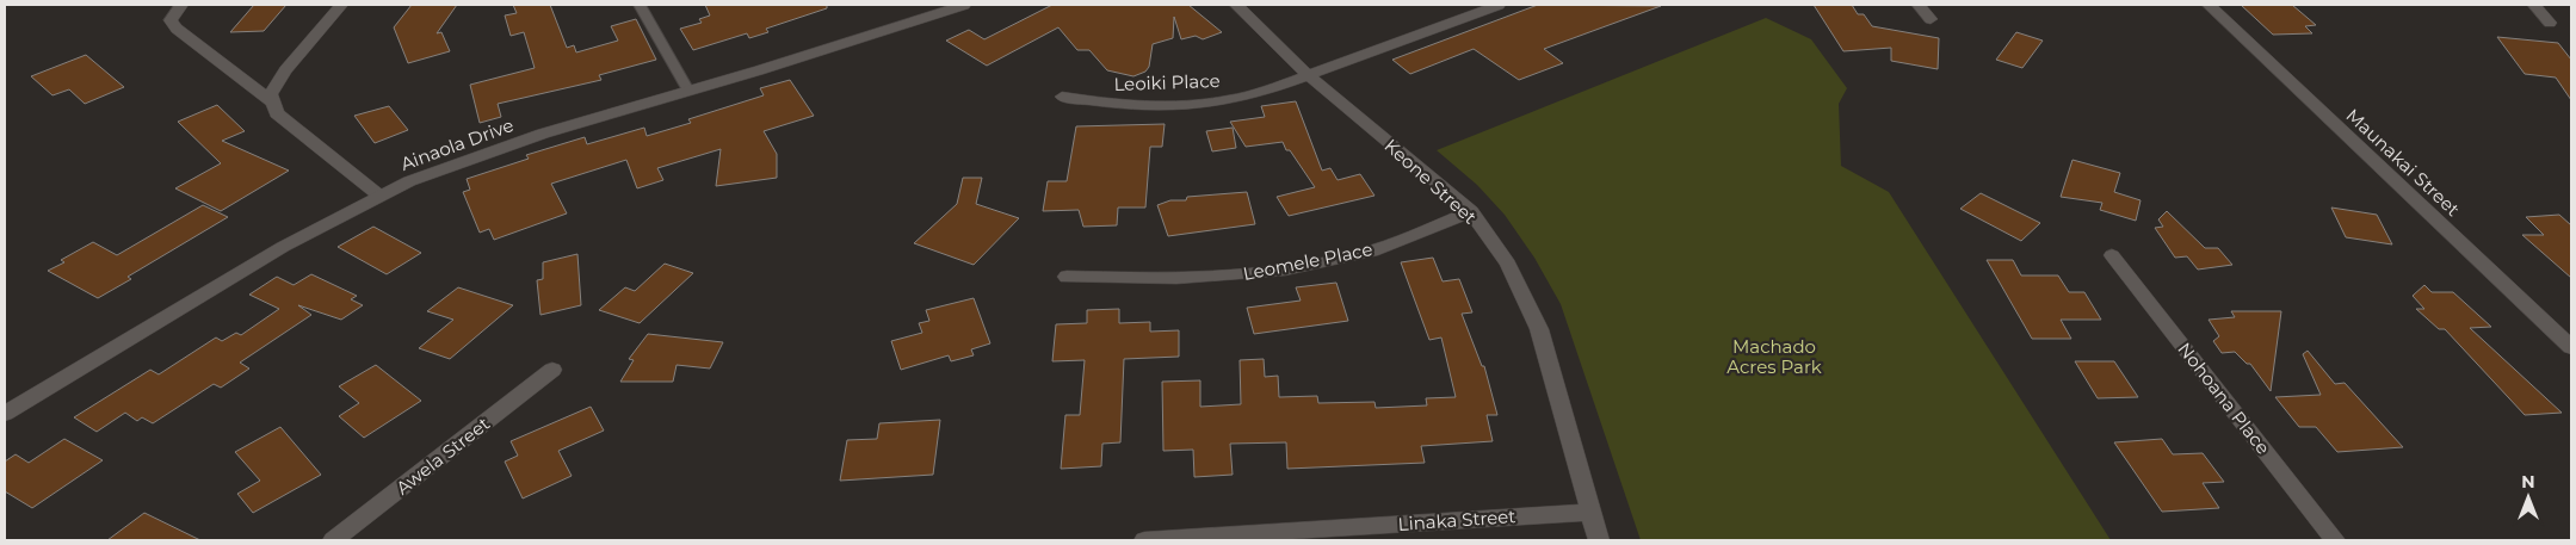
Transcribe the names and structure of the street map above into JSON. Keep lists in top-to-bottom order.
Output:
{
  "streets": {
    "street": [
      "Leoiki Place",
      "Ainaola Drive",
      "Maunakai Street",
      "Keone Street",
      "Leomele Place",
      "Nohoana Place",
      "Awela Street",
      "Linaka Street"
    ]
  },
  "crossings": [
    ["Leoiki Place", "Keone Street"],
    ["Keone Street", "Leomele Place"],
    ["Keone Street", "Linaka Street"]
  ],
  "parks": ["Machado Acres Park"],
  "north": "top"
}
